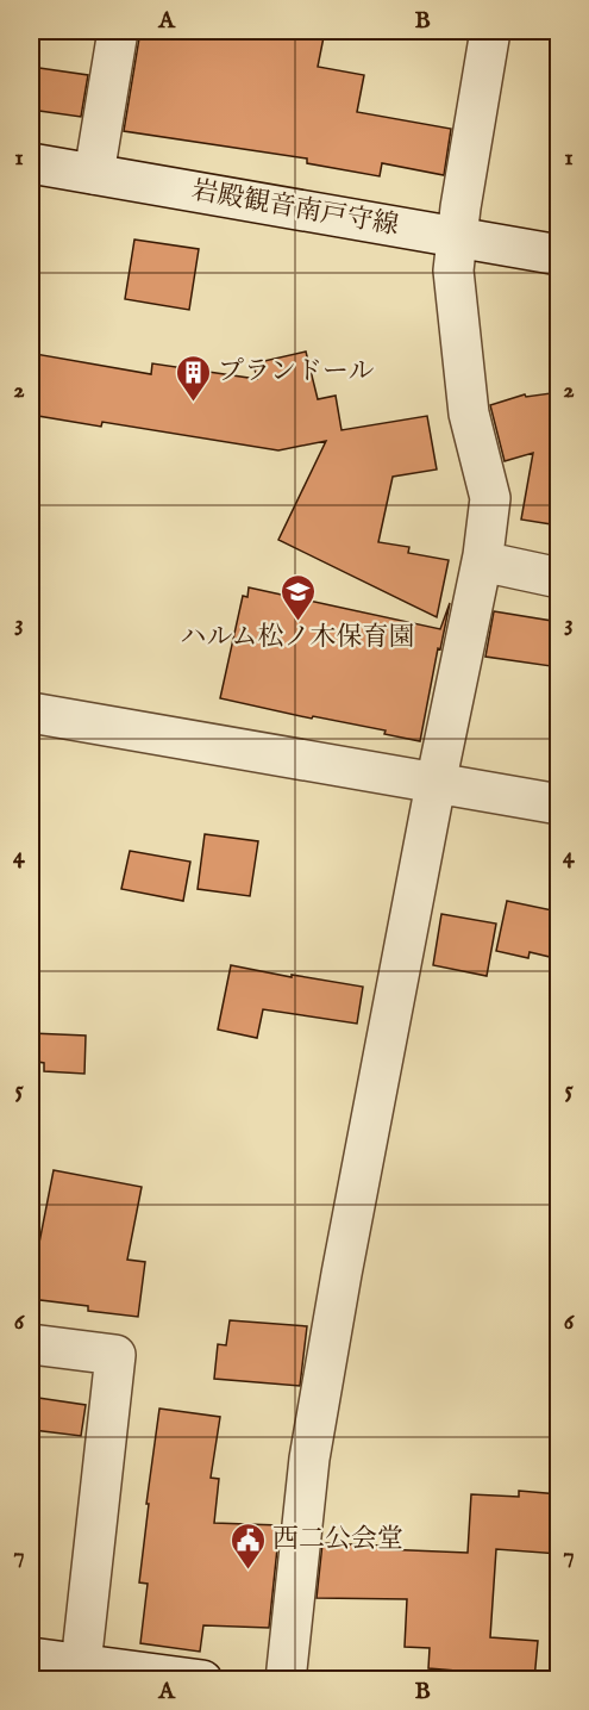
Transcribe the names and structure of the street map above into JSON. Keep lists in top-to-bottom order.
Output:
{
  "streets": {
    "street": ["岩殿観音南戸守線"]
  },
  "places": {
    "building": ["プランドール"],
    "school or university": ["ハルム松ノ木保育園"],
    "public building": ["西二公会堂"]
  },
  "grid": {
    "columns": ["A", "B"],
    "rows": [
      "1",
      "2",
      "3",
      "4",
      "5",
      "6",
      "7"
    ]
  }
}
